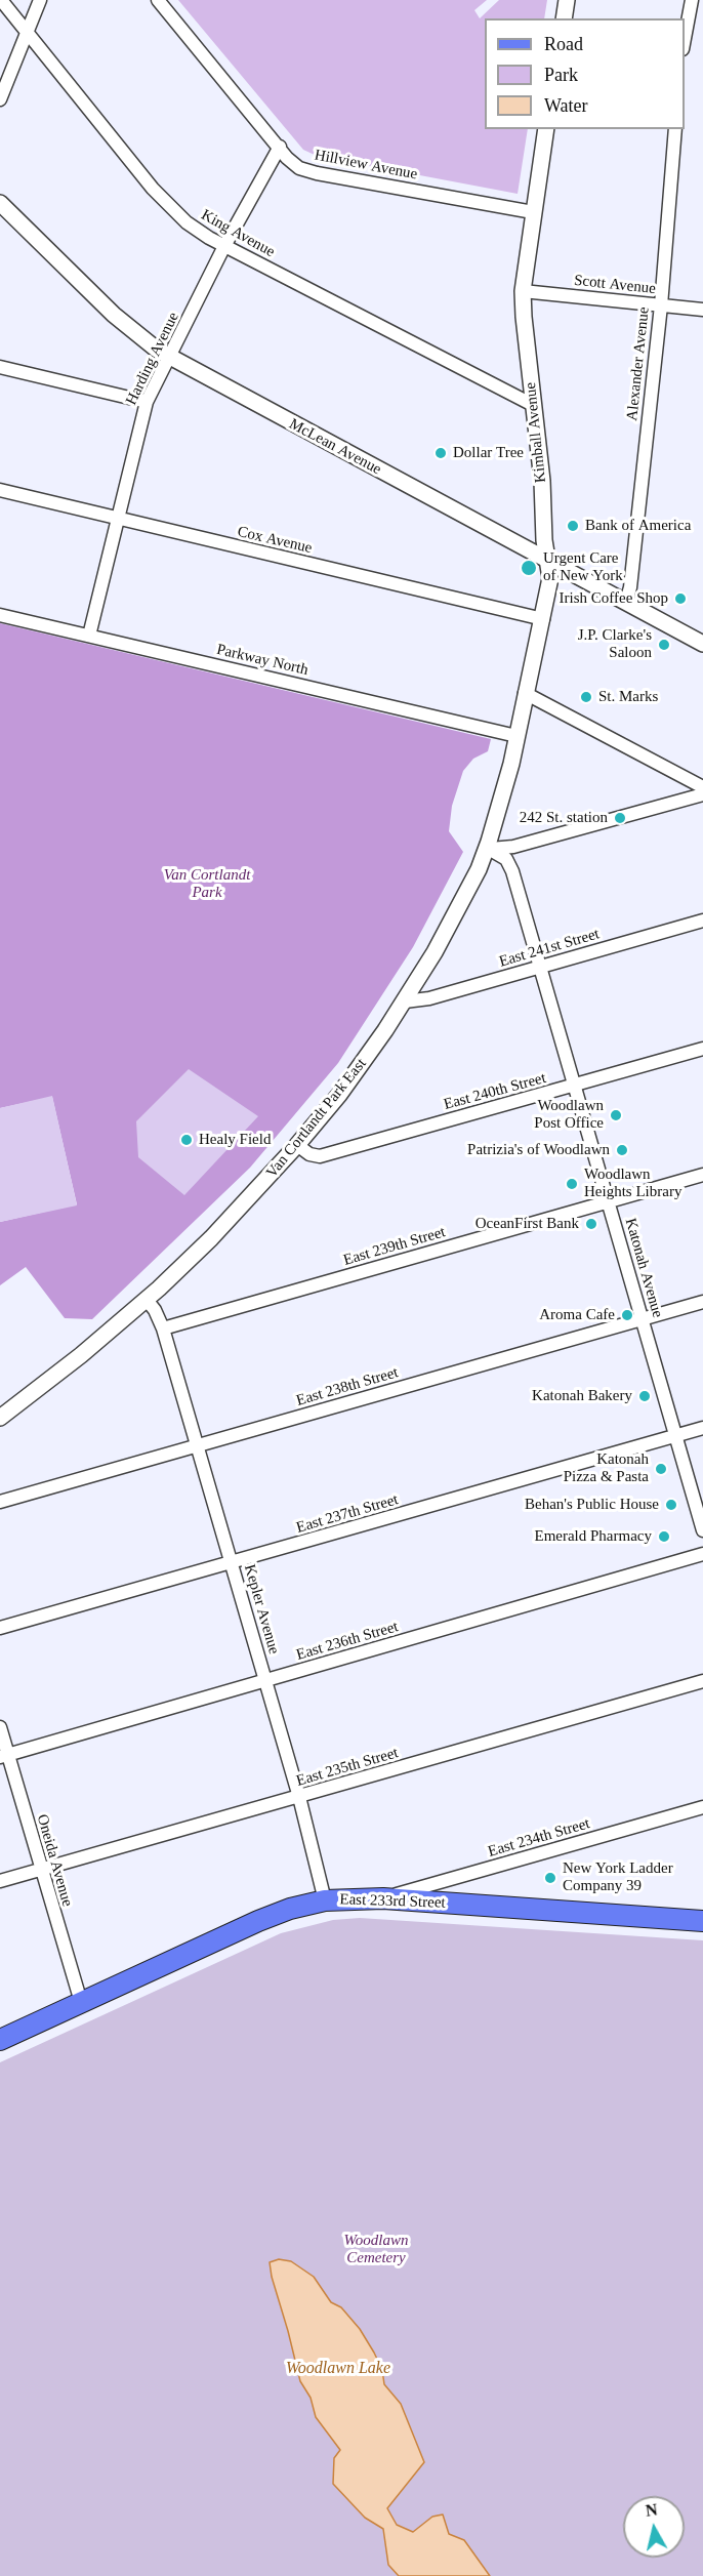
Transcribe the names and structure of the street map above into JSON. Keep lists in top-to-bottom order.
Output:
{
  "streets": {
    "main road": ["East 233rd Street"],
    "street": [
      "Hillview Avenue",
      "King Avenue",
      "Scott Avenue",
      "Harding Avenue",
      "Alexander Avenue",
      "Kimball Avenue",
      "McLean Avenue",
      "Cox Avenue",
      "Parkway North",
      "East 241st Street",
      "East 240th Street",
      "Van Cortlandt Park East",
      "East 239th Street",
      "Katonah Avenue",
      "East 238th Street",
      "East 237th Street",
      "Kepler Avenue",
      "East 236th Street",
      "East 235th Street",
      "East 234th Street",
      "Oneida Avenue"
    ]
  },
  "crossings": [
    ["Hillview Avenue", "Harding Avenue"],
    ["Hillview Avenue", "Kimball Avenue"],
    ["King Avenue", "Harding Avenue"],
    ["King Avenue", "Kimball Avenue"],
    ["Scott Avenue", "Alexander Avenue"],
    ["Scott Avenue", "Kimball Avenue"],
    ["Harding Avenue", "McLean Avenue"],
    ["Harding Avenue", "Cox Avenue"],
    ["Harding Avenue", "Parkway North"],
    ["Alexander Avenue", "McLean Avenue"],
    ["Kimball Avenue", "McLean Avenue"],
    ["Kimball Avenue", "Cox Avenue"],
    ["Kimball Avenue", "Parkway North"],
    ["Kimball Avenue", "Van Cortlandt Park East"],
    ["Parkway North", "Van Cortlandt Park East"],
    ["East 241st Street", "Van Cortlandt Park East"],
    ["East 241st Street", "Katonah Avenue"],
    ["East 240th Street", "Van Cortlandt Park East"],
    ["East 240th Street", "Katonah Avenue"],
    ["Van Cortlandt Park East", "Katonah Avenue"],
    ["East 239th Street", "Katonah Avenue"],
    ["East 239th Street", "Kepler Avenue"],
    ["Katonah Avenue", "East 238th Street"],
    ["Katonah Avenue", "East 237th Street"],
    ["East 238th Street", "Kepler Avenue"],
    ["East 237th Street", "Kepler Avenue"],
    ["Kepler Avenue", "East 236th Street"],
    ["Kepler Avenue", "East 235th Street"],
    ["Kepler Avenue", "East 233rd Street"],
    ["East 236th Street", "Oneida Avenue"],
    ["East 235th Street", "Oneida Avenue"],
    ["East 234th Street", "East 233rd Street"],
    ["Oneida Avenue", "East 233rd Street"]
  ],
  "water": ["Woodlawn Lake"],
  "parks": ["Van Cortlandt Park", "Woodlawn Cemetery"],
  "places": [
    "Dollar Tree",
    "Bank of America",
    "Urgent Care of New York",
    "Irish Coffee Shop",
    "J.P. Clarke's Saloon",
    "St. Marks",
    "242 St. station",
    "Woodlawn Post Office",
    "Healy Field",
    "Patrizia's of Woodlawn",
    "Woodlawn Heights Library",
    "OceanFirst Bank",
    "Aroma Cafe",
    "Katonah Bakery",
    "Katonah Pizza & Pasta",
    "Behan's Public House",
    "Emerald Pharmacy",
    "New York Ladder Company 39"
  ],
  "legend": ["Road", "Park", "Water"],
  "north": "top"
}
